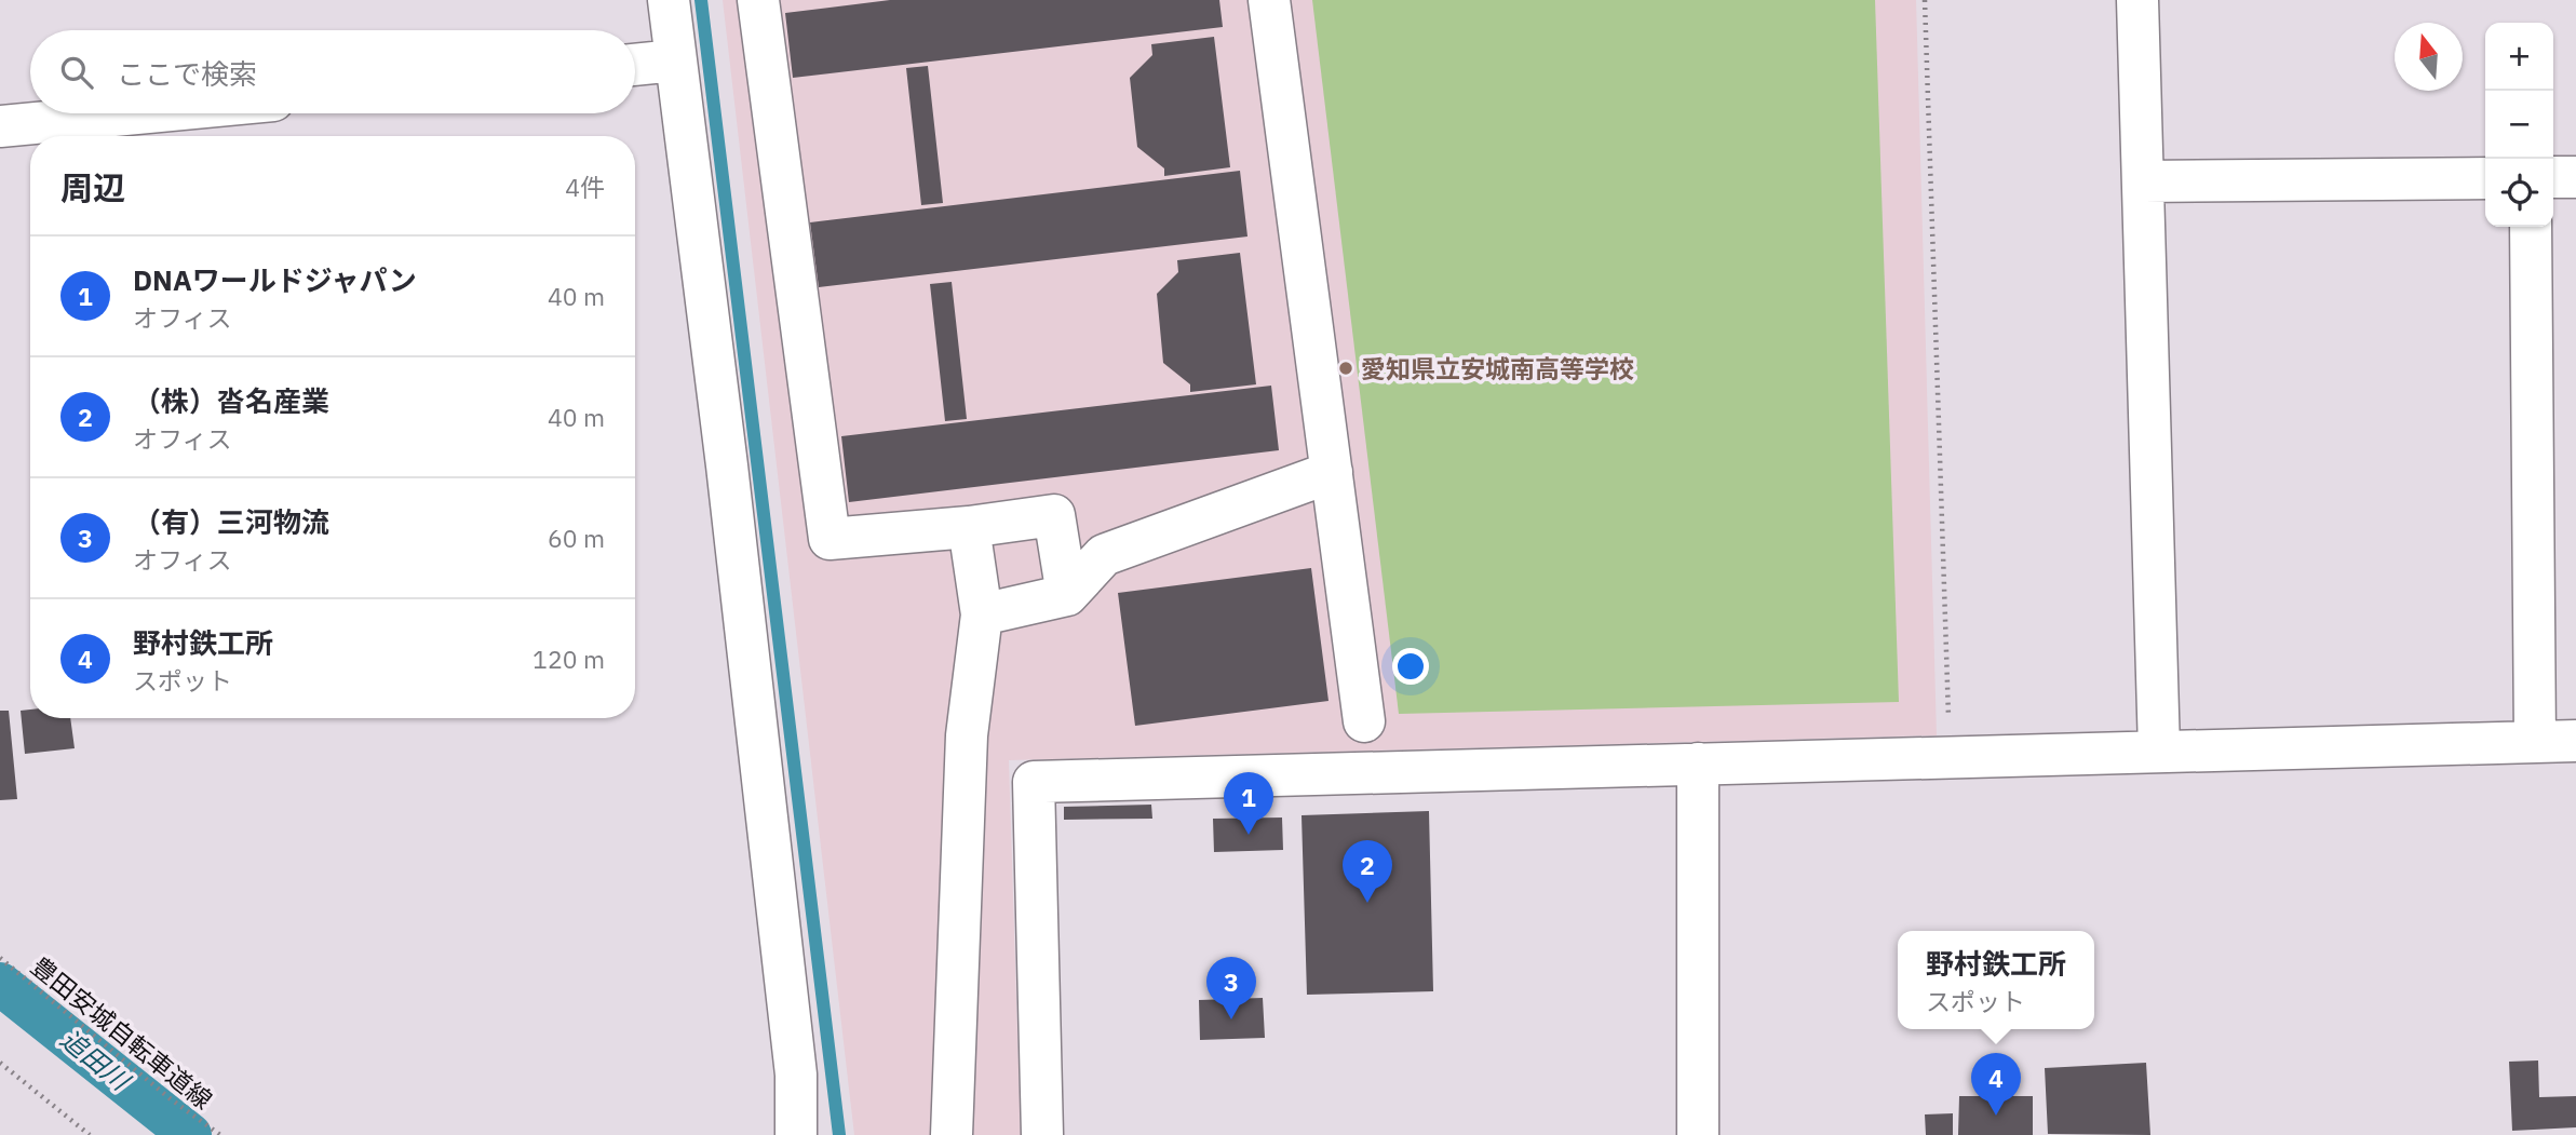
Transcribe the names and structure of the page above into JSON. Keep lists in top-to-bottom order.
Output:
{
  "streets": {
    "path": ["豊田安城自転車道線"]
  },
  "water": ["追田川"],
  "places": ["愛知県立安城南高等学校"],
  "north": "top",
  "page": {
    "map_buttons": ["+", "−"],
    "search": "ここで検索",
    "heading": ["周辺", "4件"],
    "list": [
      {
        "mark": "1",
        "name": "DNAワールドジャパン",
        "note": "オフィス",
        "value": "40 m"
      },
      {
        "mark": "2",
        "name": "（株）沓名産業",
        "note": "オフィス",
        "value": "40 m"
      },
      {
        "mark": "3",
        "name": "（有）三河物流",
        "note": "オフィス",
        "value": "60 m"
      },
      {
        "mark": "4",
        "name": "野村鉄工所",
        "note": "スポット",
        "value": "120 m"
      }
    ],
    "pins": [
      "1",
      "2",
      "3",
      "4"
    ],
    "popup": ["野村鉄工所", "スポット"]
  }
}
